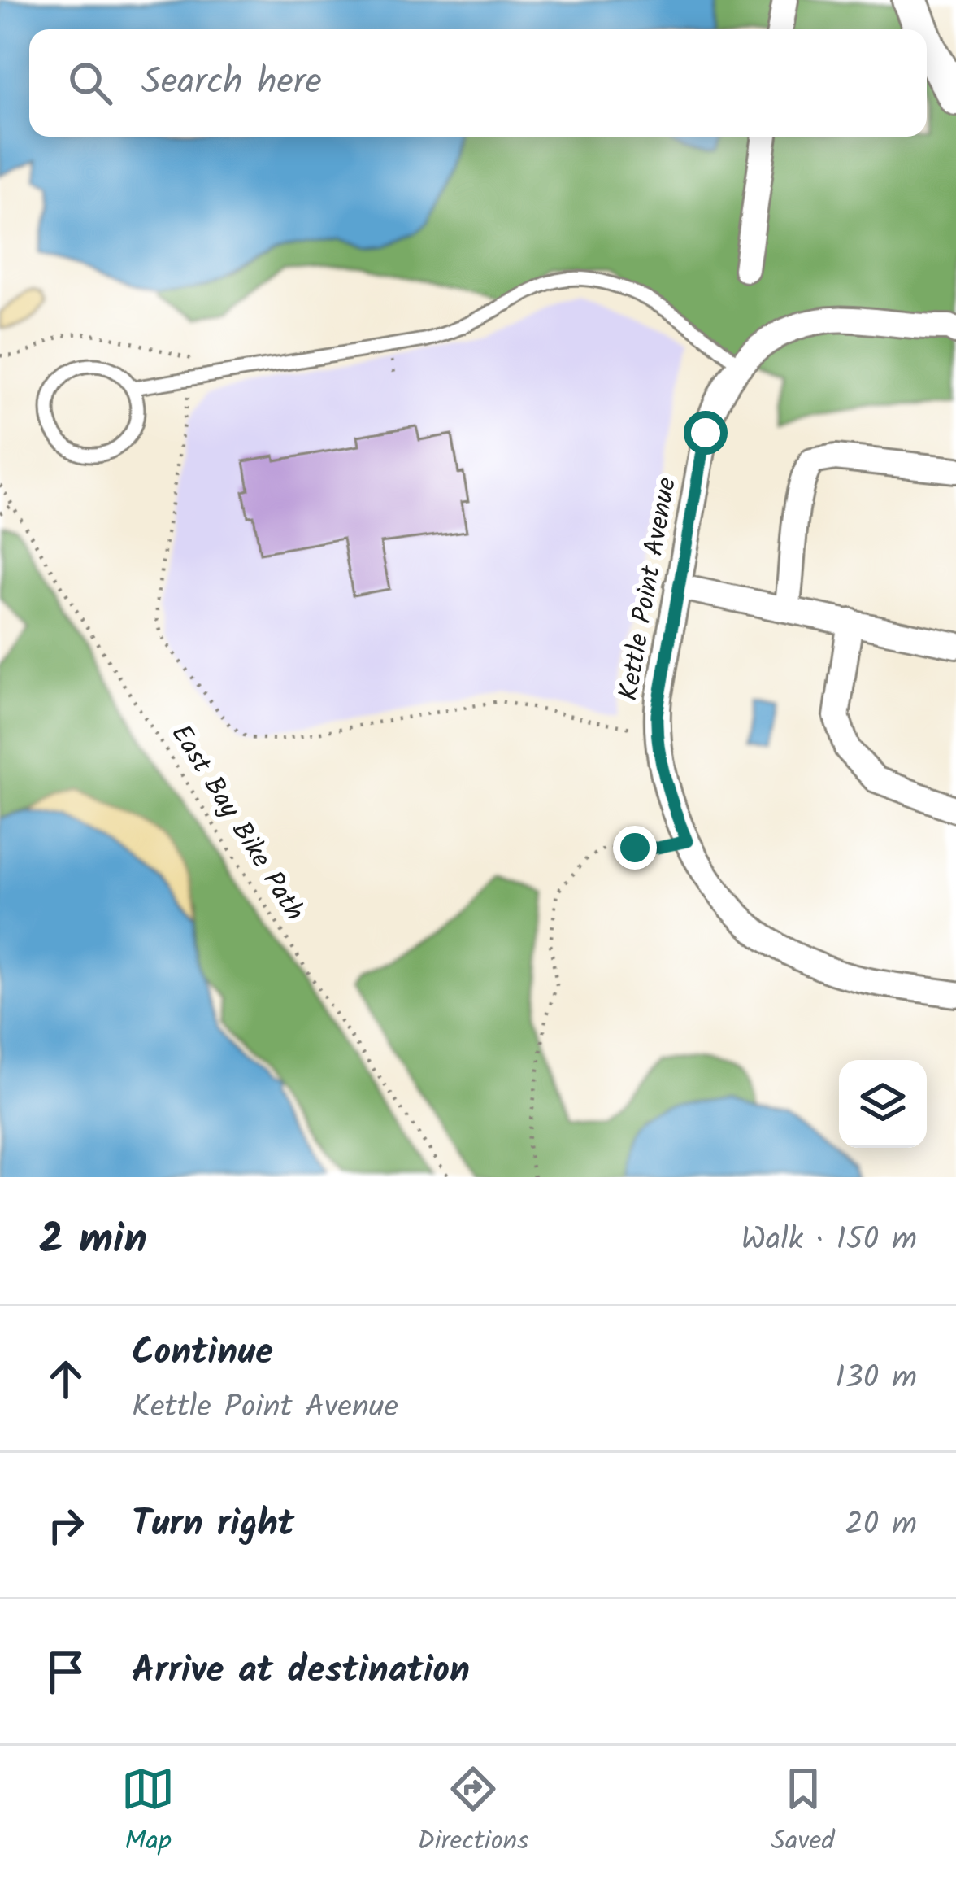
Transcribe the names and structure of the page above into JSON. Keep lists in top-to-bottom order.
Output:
{
  "streets": {
    "street": ["Kettle Point Avenue"],
    "path": ["East Bay Bike Path"]
  },
  "page": {
    "search": "Search here",
    "heading": ["2 min", "Walk · 150 m"],
    "list": [
      ["Continue", "Kettle Point Avenue", "130 m"],
      ["Turn right", "20 m"],
      "Arrive at destination"
    ],
    "nav": ["Map", "Directions", "Saved"]
  }
}
